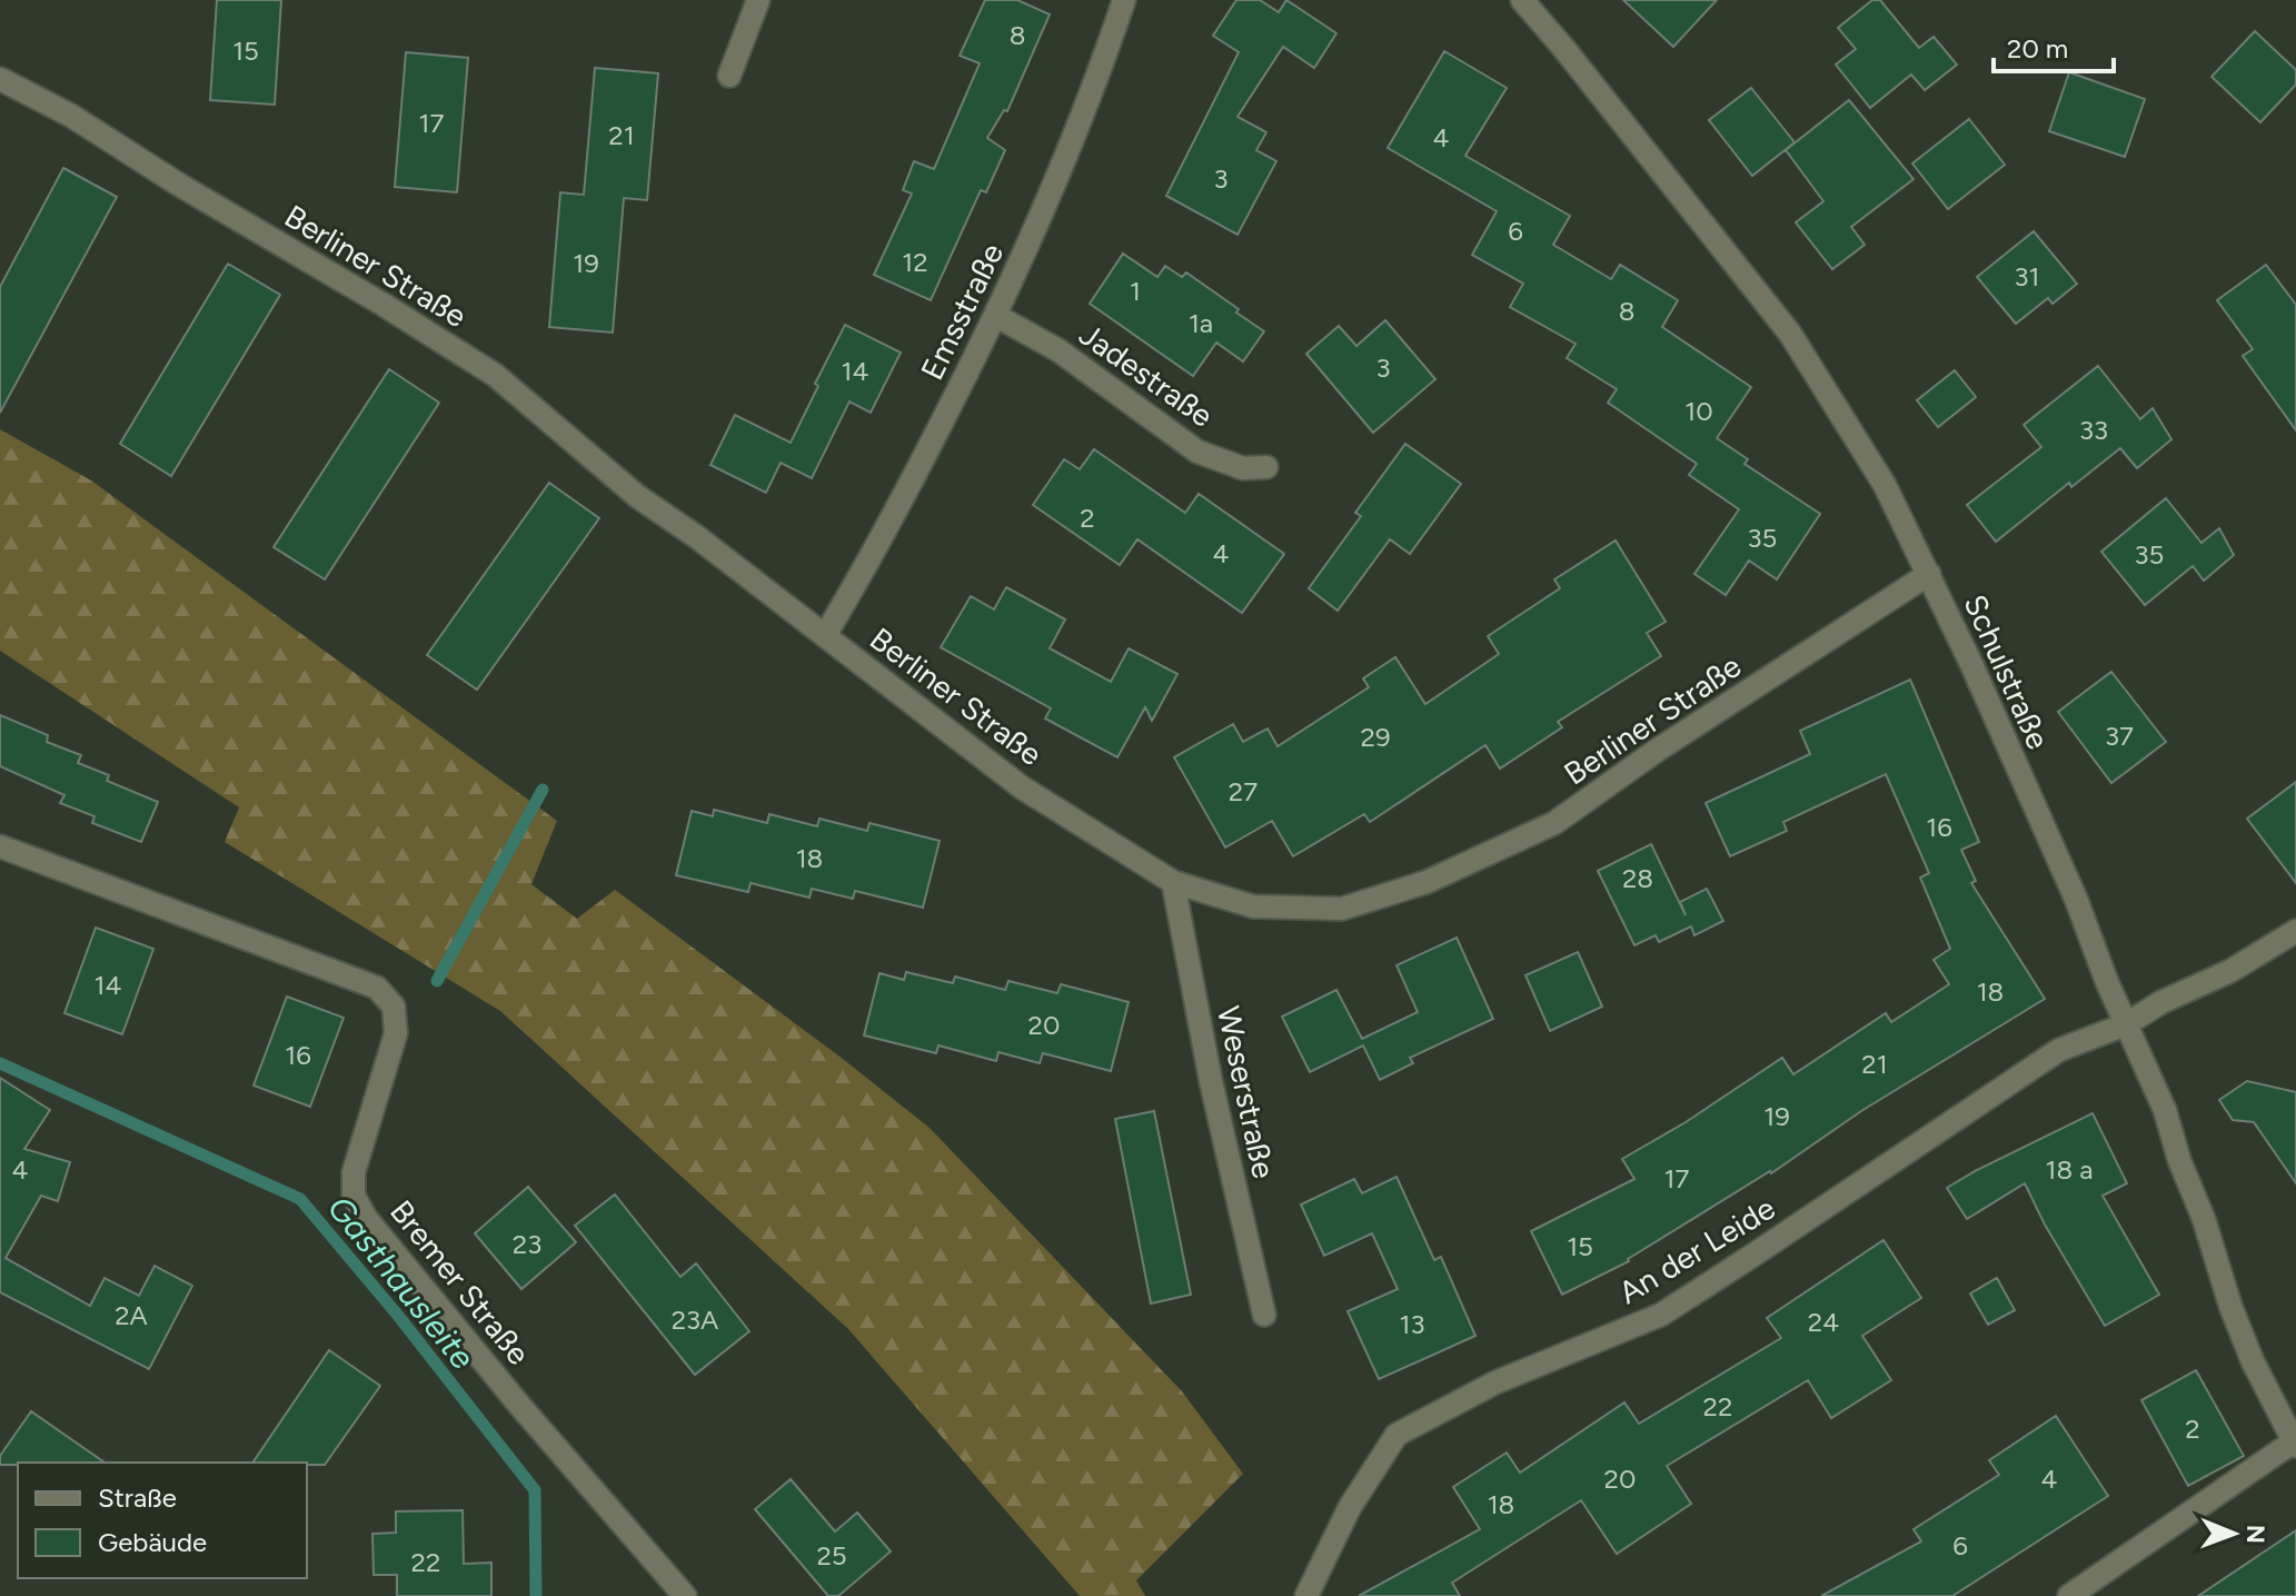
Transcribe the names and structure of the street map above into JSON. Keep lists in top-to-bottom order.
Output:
{
  "streets": {
    "street": [
      "Berliner Straße",
      "Emsstraße",
      "Jadestraße",
      "Schulstraße",
      "Weserstraße",
      "An der Leide",
      "Bremer Straße"
    ]
  },
  "crossings": [
    ["Berliner Straße", "Emsstraße"],
    ["Berliner Straße", "Schulstraße"],
    ["Berliner Straße", "Weserstraße"],
    ["Emsstraße", "Jadestraße"],
    ["Schulstraße", "An der Leide"]
  ],
  "water": ["Gasthausleite"],
  "house_numbers": [
    "8",
    "15",
    "17",
    "21",
    "4",
    "3",
    "6",
    "12",
    "19",
    "31",
    "1",
    "8",
    "1a",
    "3",
    "14",
    "10",
    "33",
    "2",
    "35",
    "4",
    "35",
    "37",
    "29",
    "27",
    "16",
    "18",
    "28",
    "14",
    "18",
    "20",
    "16",
    "21",
    "19",
    "4",
    "18 a",
    "17",
    "23",
    "15",
    "2A",
    "23A",
    "24",
    "13",
    "22",
    "2",
    "20",
    "4",
    "18",
    "6",
    "25",
    "22"
  ],
  "legend": ["Straße", "Gebäude"],
  "scale_bar": "20 m",
  "north": "right"
}
